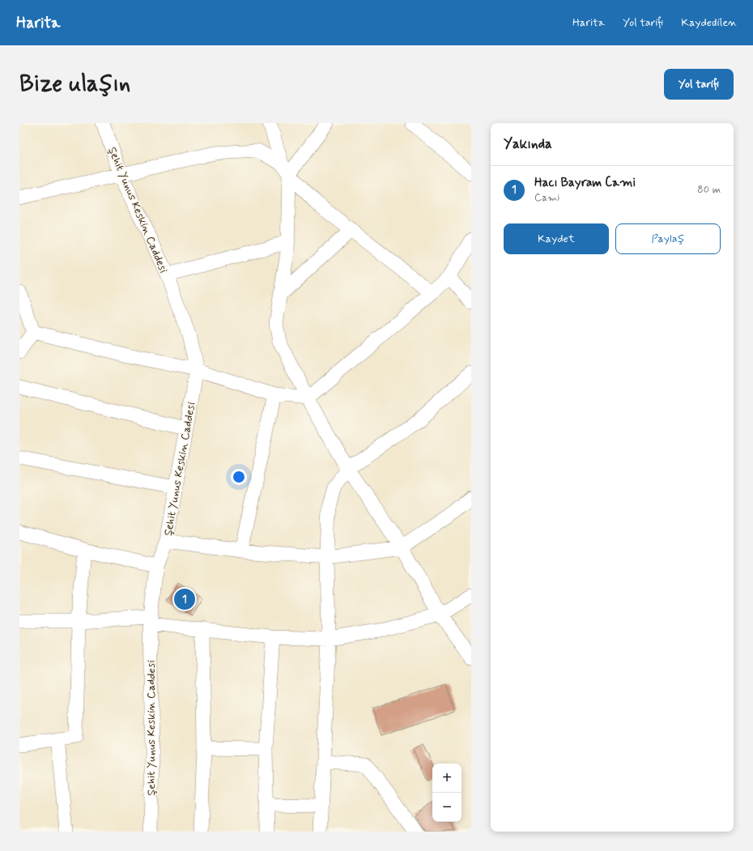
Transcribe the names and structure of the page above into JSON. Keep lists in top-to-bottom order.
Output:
{
  "streets": {
    "street": ["Şehit Yunus Keskin Caddesi"]
  },
  "page": {
    "header": "Harita",
    "nav": ["Harita", "Yol tarifi", "Kaydedilen"],
    "buttons": [
      "Yol tarifi",
      ["Kaydet", "Paylaş"]
    ],
    "title": "Bize ulaşın",
    "heading": "Yakında",
    "list": [
      {
        "mark": "1",
        "name": "Hacı Bayram Cami",
        "note": "Cami",
        "value": "80 m"
      }
    ],
    "pins": "1",
    "map_buttons": ["+", "−"]
  }
}
